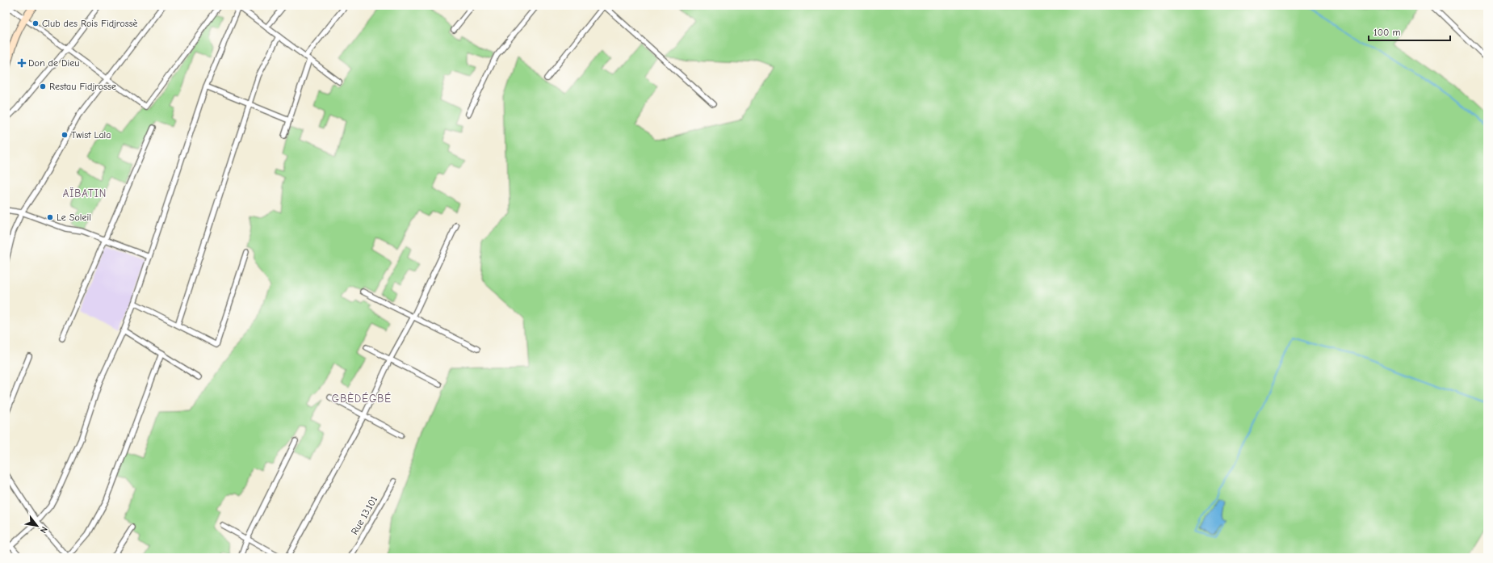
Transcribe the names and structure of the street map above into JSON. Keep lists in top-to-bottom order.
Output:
{
  "streets": {
    "street": ["Rue 13.101"]
  },
  "districts": ["AÏBATIN", "GBÈDÉGBÉ"],
  "places": {
    "other": [
      "Club des Rois Fidjrossè",
      "Restau Fidjrosse",
      "Twist Lala",
      "Le Soleil"
    ],
    "health": ["Don de Dieu"]
  },
  "scale_bar": "100 m",
  "north": "bottom right"
}
